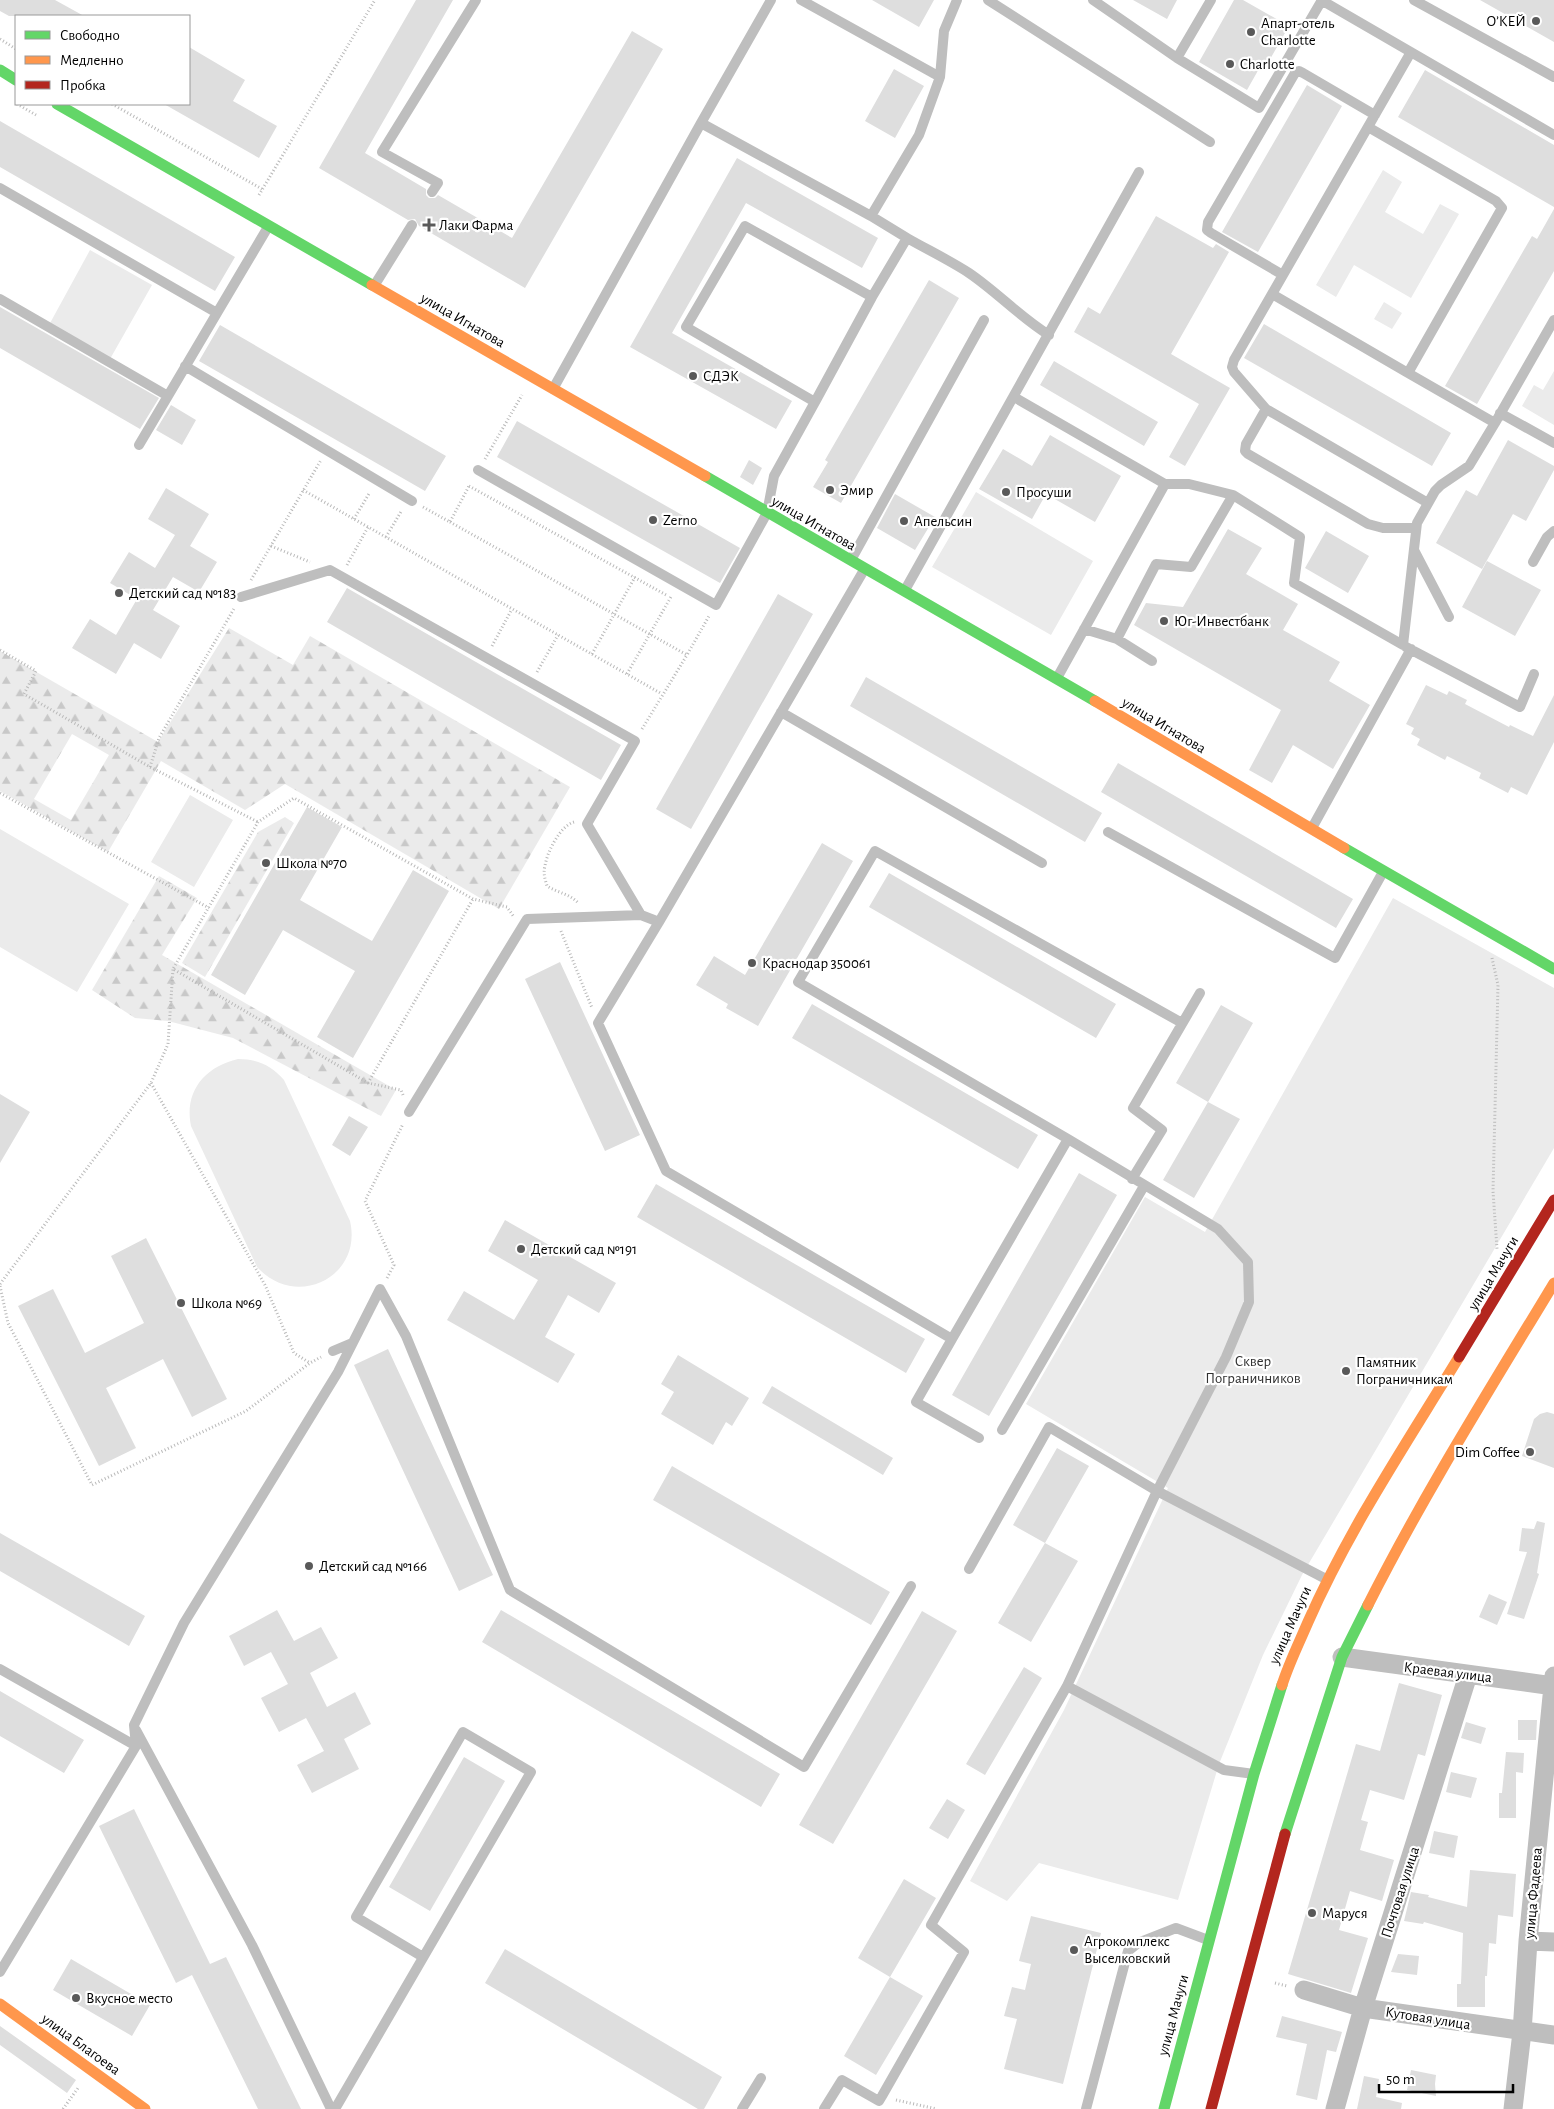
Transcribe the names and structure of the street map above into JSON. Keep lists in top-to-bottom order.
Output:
{
  "streets": {
    "street": [
      "улица Игнатова",
      "улица Мачуги",
      "Краевая улица",
      "Почтовая улица",
      "улица Фадеева",
      "Кутовая улица",
      "улица Благоева"
    ]
  },
  "crossings": [
    ["Краевая улица", "Почтовая улица"],
    ["Краевая улица", "улица Фадеева"],
    ["Почтовая улица", "Кутовая улица"],
    ["улица Фадеева", "Кутовая улица"]
  ],
  "parks": ["Сквер Пограничников"],
  "places": {
    "other": [
      "О’КЕЙ",
      "Апарт-отель Charlotte",
      "Charlotte",
      "СДЭК",
      "Эмир",
      "Просуши",
      "Zerno",
      "Апельсин",
      "Детский сад №183",
      "Юг-Инвестбанк",
      "Школа №70",
      "Краснодар 350061",
      "Детский сад №191",
      "Школа №69",
      "Памятник Пограничникам",
      "Dim Coffee",
      "Детский сад №166",
      "Маруся",
      "Агрокомплекс Выселковский",
      "Вкусное место"
    ],
    "health": ["Лаки Фарма"]
  },
  "legend": ["Свободно", "Медленно", "Пробка"],
  "scale_bar": "50 m"
}
